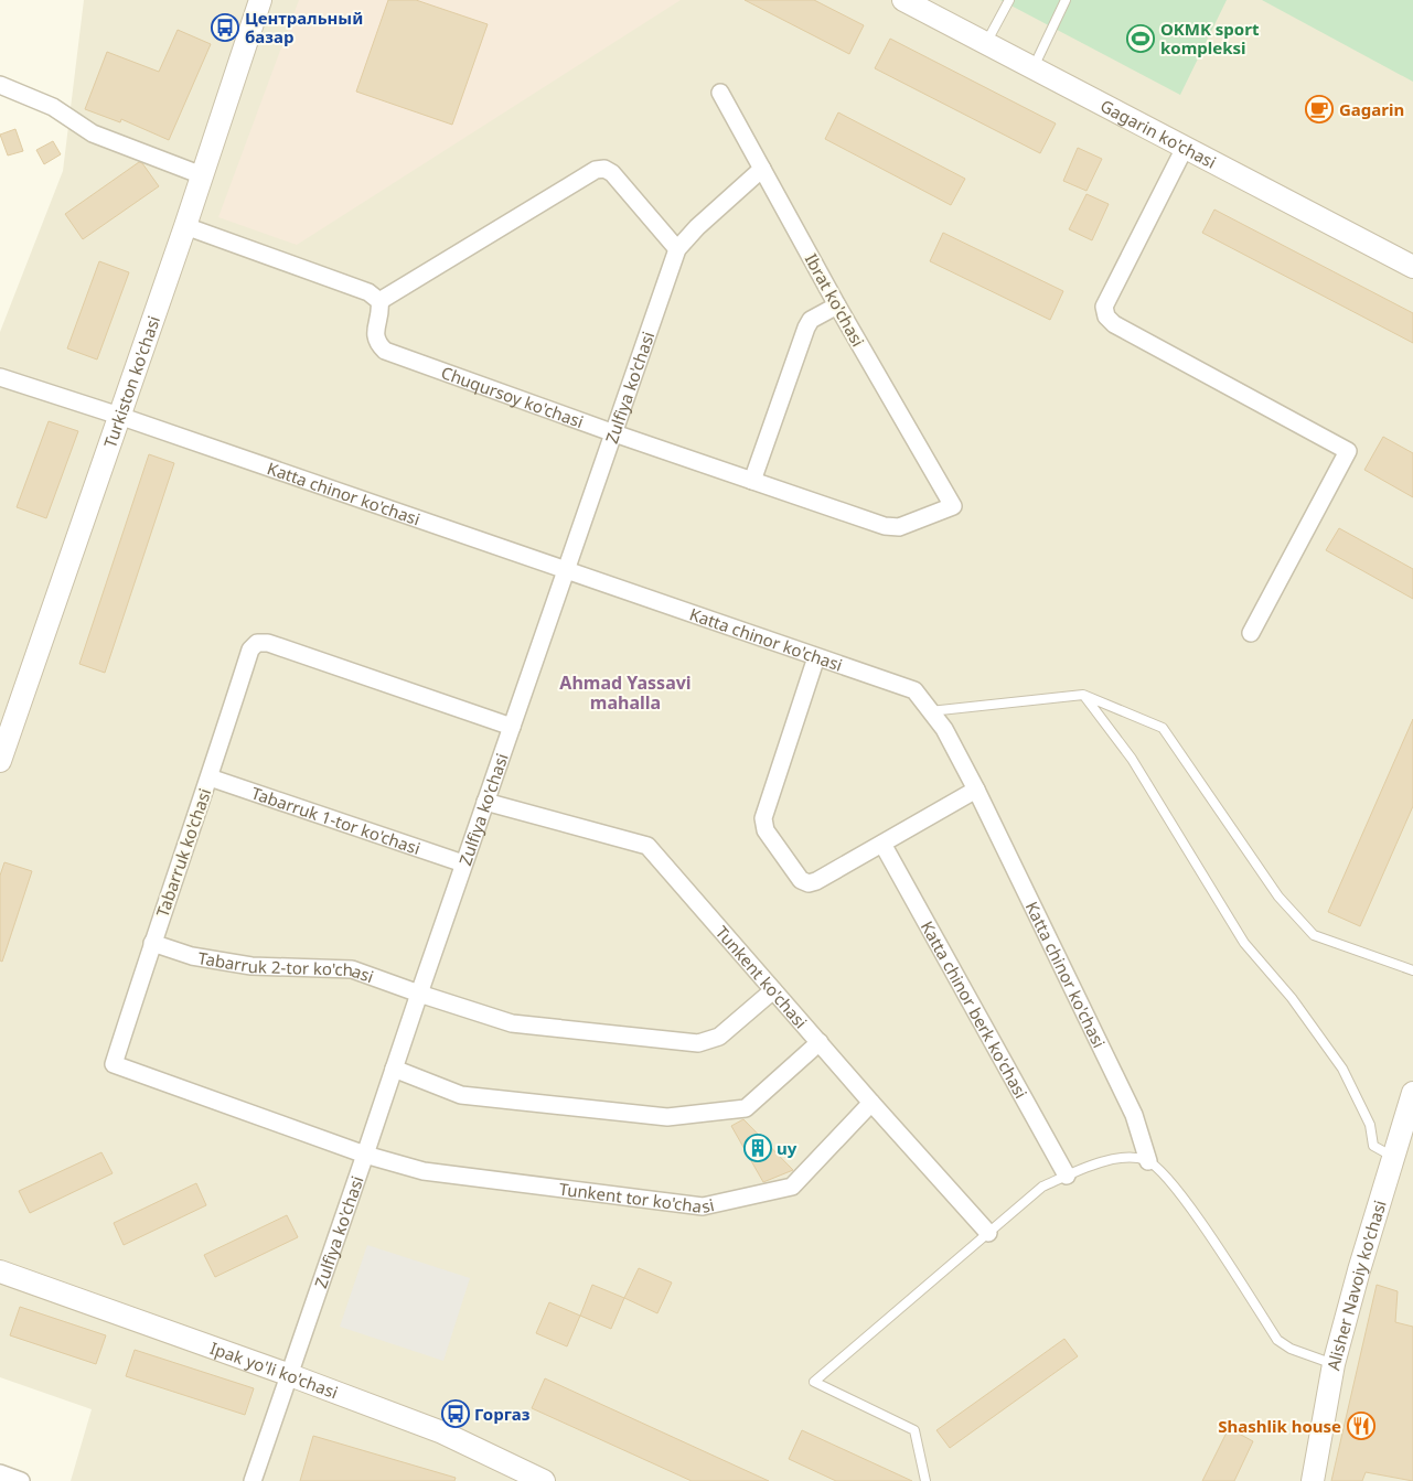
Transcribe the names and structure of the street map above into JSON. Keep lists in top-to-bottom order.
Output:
{
  "streets": {
    "main road": [
      "Gagarin ko'chasi",
      "Turkiston ko'chasi",
      "Alisher Navoiy ko'chasi",
      "Ipak yo'li ko'chasi"
    ],
    "street": [
      "Ibrat ko'chasi",
      "Zulfiya ko'chasi",
      "Chuqursoy ko'chasi",
      "Katta chinor ko'chasi",
      "Tabarruk 1-tor ko'chasi",
      "Tabarruk ko'chasi",
      "Tabarruk 2-tor ko'chasi",
      "Tunkent ko'chasi",
      "Katta chinor berk ko'chasi",
      "Tunkent tor ko'chasi"
    ]
  },
  "crossings": [
    ["Ibrat ko'chasi", "Zulfiya ko'chasi"],
    ["Ibrat ko'chasi", "Chuqursoy ko'chasi"],
    ["Turkiston ko'chasi", "Katta chinor ko'chasi"],
    ["Zulfiya ko'chasi", "Chuqursoy ko'chasi"],
    ["Zulfiya ko'chasi", "Katta chinor ko'chasi"],
    ["Zulfiya ko'chasi", "Tabarruk 1-tor ko'chasi"],
    ["Zulfiya ko'chasi", "Tabarruk ko'chasi"],
    ["Zulfiya ko'chasi", "Tabarruk 2-tor ko'chasi"],
    ["Zulfiya ko'chasi", "Tunkent ko'chasi"],
    ["Zulfiya ko'chasi", "Tunkent tor ko'chasi"],
    ["Zulfiya ko'chasi", "Ipak yo'li ko'chasi"],
    ["Tabarruk 1-tor ko'chasi", "Tabarruk ko'chasi"],
    ["Tabarruk ko'chasi", "Tabarruk 2-tor ko'chasi"],
    ["Tabarruk ko'chasi", "Tunkent tor ko'chasi"],
    ["Tabarruk 2-tor ko'chasi", "Tunkent ko'chasi"],
    ["Tunkent ko'chasi", "Tunkent tor ko'chasi"]
  ],
  "districts": ["Ahmad Yassavi mahalla"],
  "places": {
    "bus stop": ["Центральный базар", "Горгаз"],
    "sports": ["OKMK sport kompleksi"],
    "cafe": ["Gagarin"],
    "building": ["uy"],
    "restaurant": ["Shashlik house"]
  }
}
